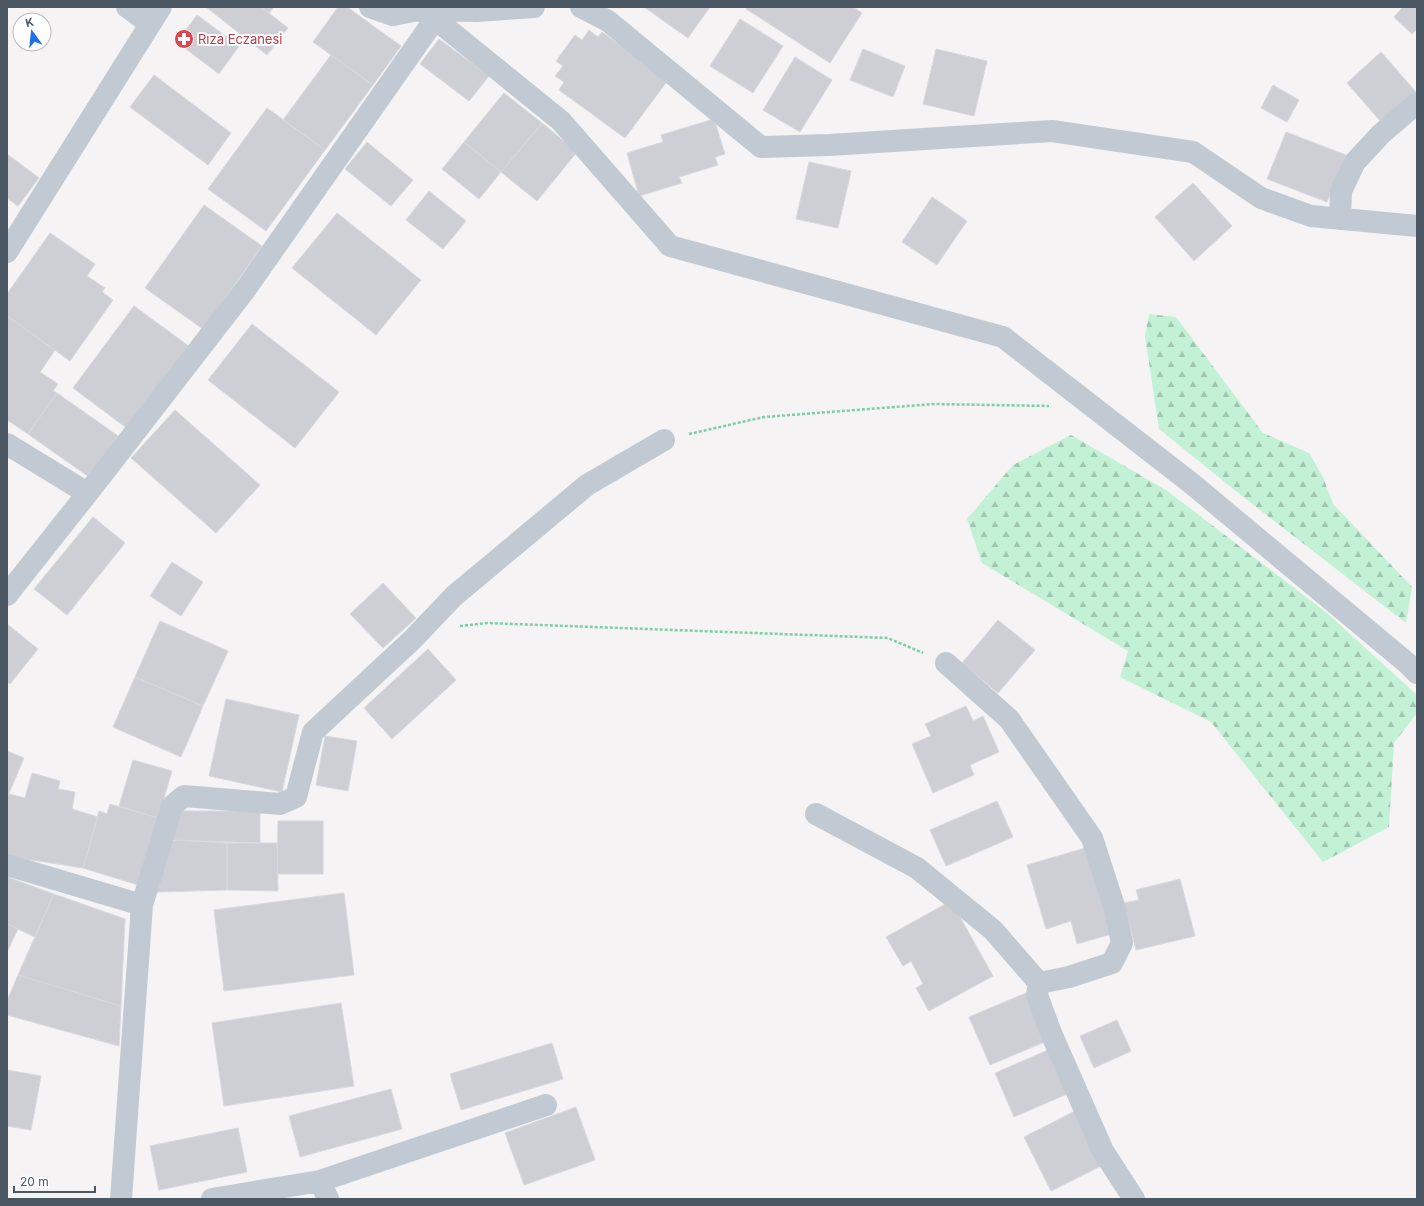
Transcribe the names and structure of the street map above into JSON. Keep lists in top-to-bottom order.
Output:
{
  "places": {
    "pharmacy": ["Rıza Eczanesi"]
  },
  "scale_bar": "20 m",
  "north": "top"
}
